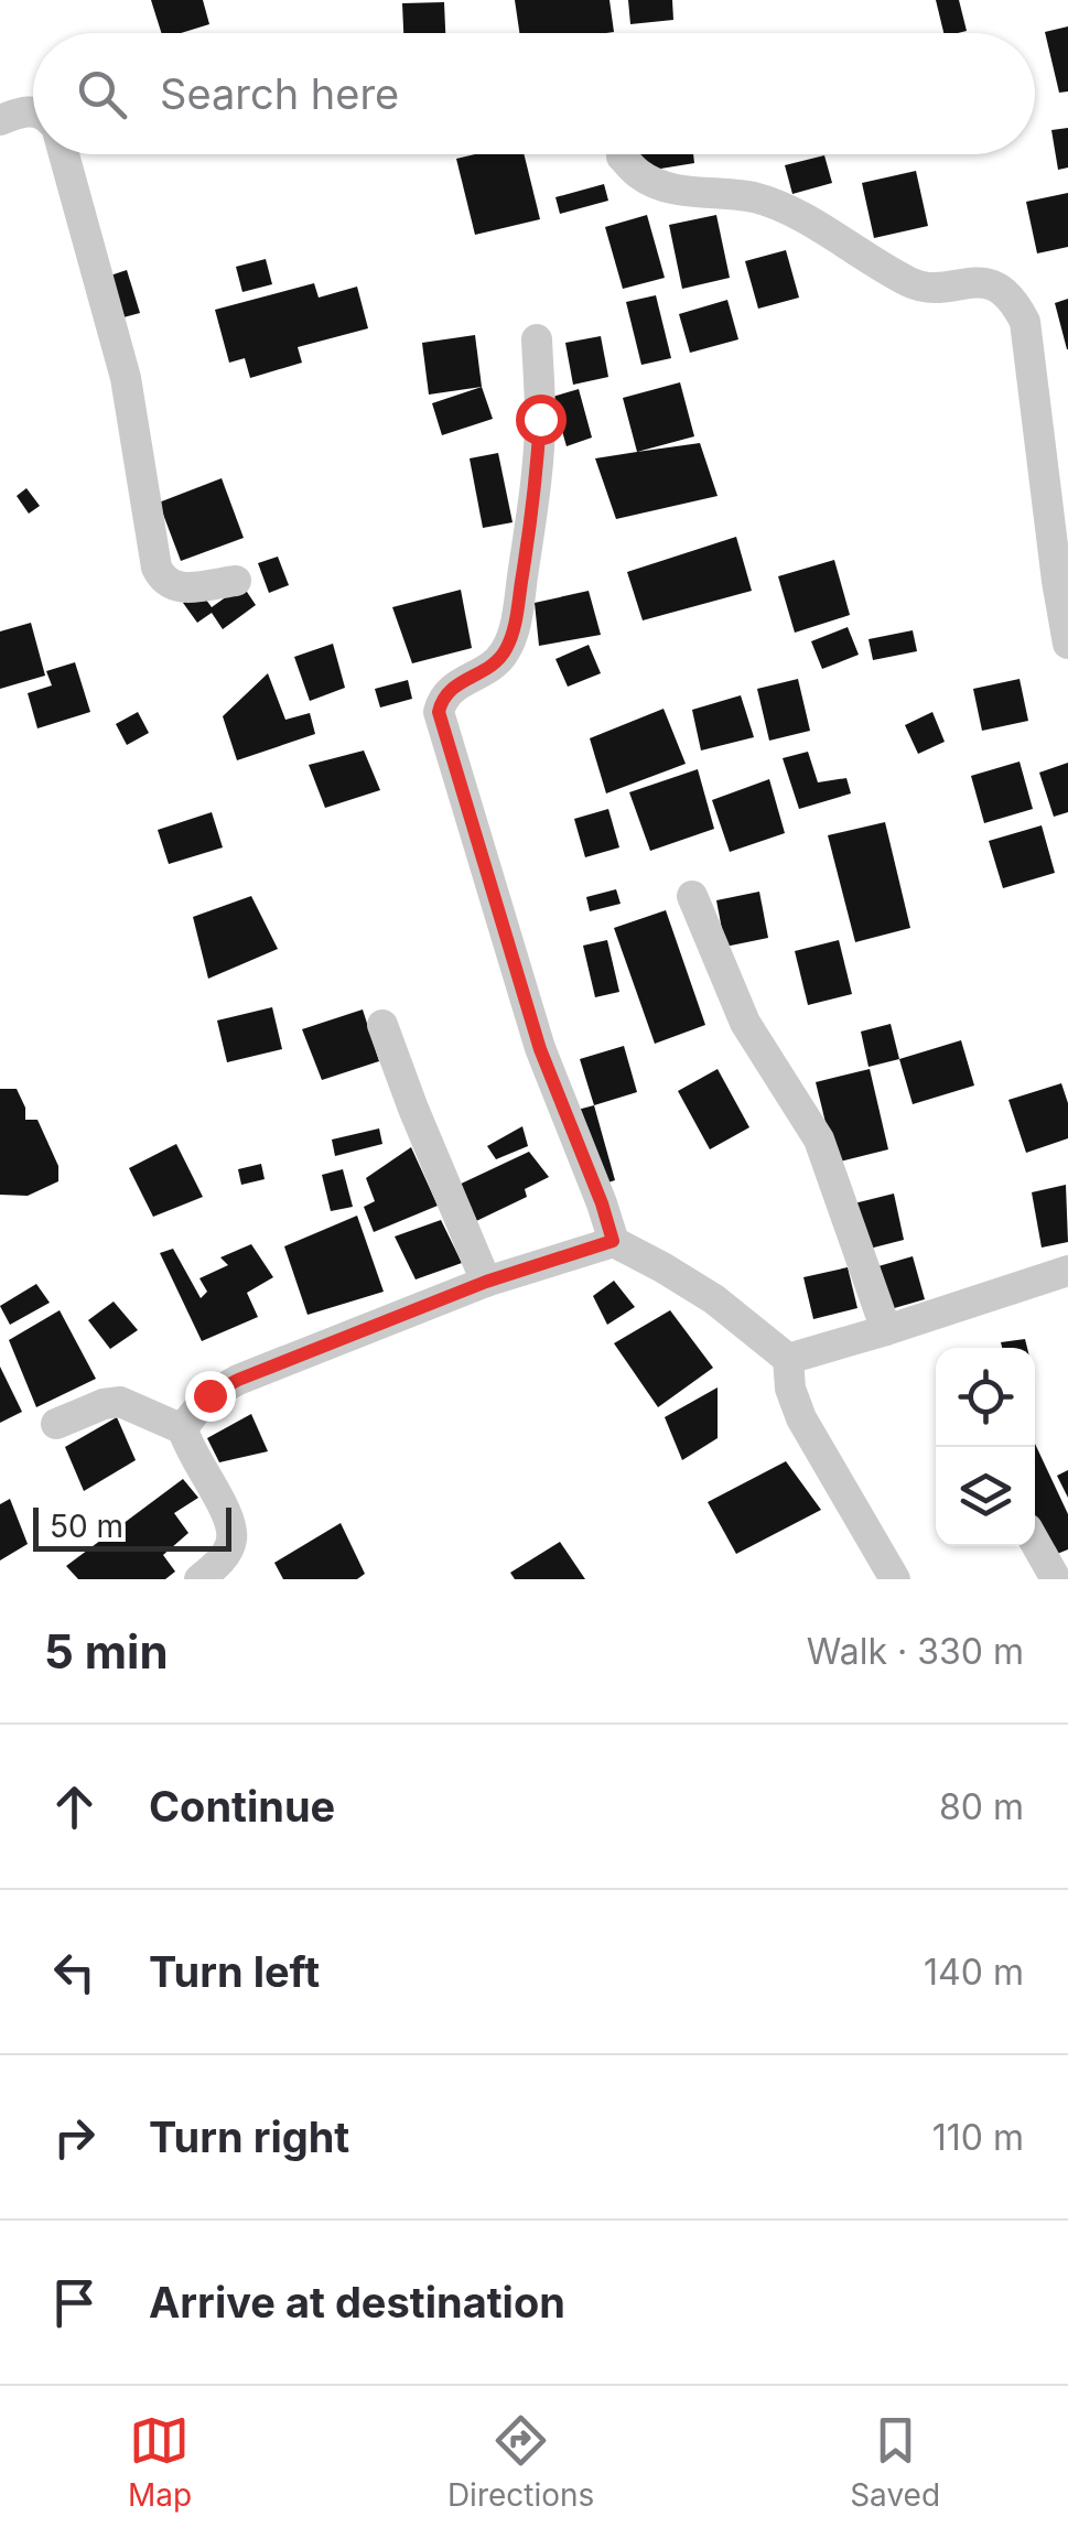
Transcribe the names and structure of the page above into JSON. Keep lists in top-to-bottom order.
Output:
{
  "scale_bar": "50 m",
  "page": {
    "search": "Search here",
    "scale": "50 m",
    "heading": ["5 min", "Walk · 330 m"],
    "list": [
      ["Continue", "80 m"],
      ["Turn left", "140 m"],
      ["Turn right", "110 m"],
      "Arrive at destination"
    ],
    "nav": ["Map", "Directions", "Saved"]
  }
}
